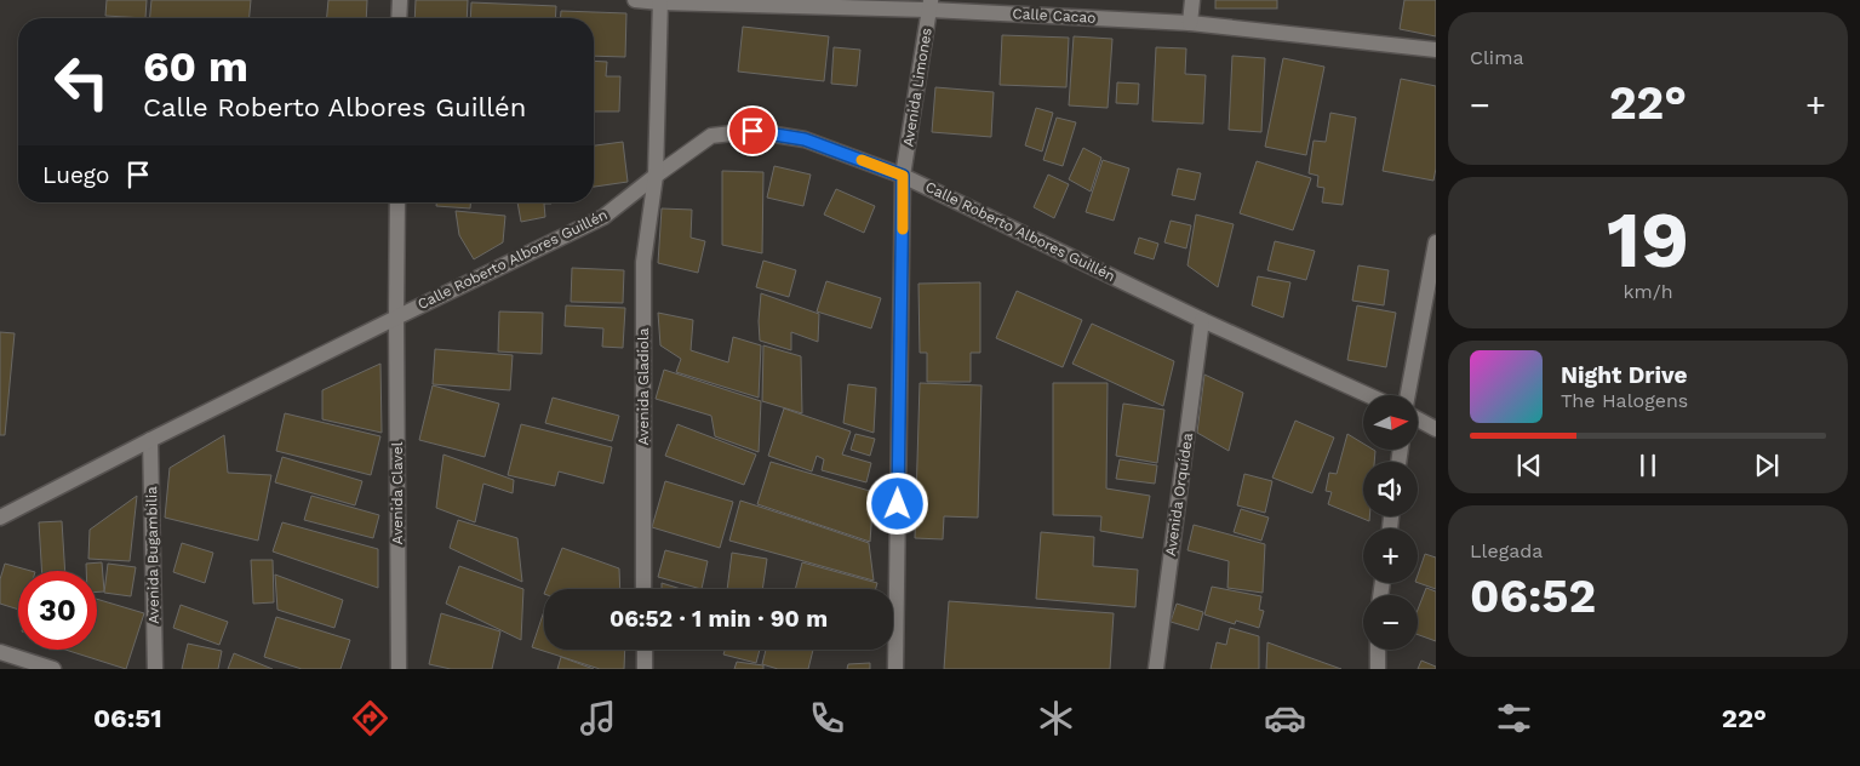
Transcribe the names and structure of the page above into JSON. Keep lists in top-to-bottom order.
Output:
{
  "streets": {
    "street": [
      "Calle Cacao",
      "Avenida Limones",
      "Calle Roberto Albores Guillén",
      "Avenida Gladiola",
      "Avenida Clavel",
      "Avenida Orquídea",
      "Avenida Bugambilia"
    ]
  },
  "crossings": [
    ["Calle Cacao", "Avenida Limones"],
    ["Calle Cacao", "Avenida Gladiola"],
    ["Avenida Limones", "Calle Roberto Albores Guillén"],
    ["Calle Roberto Albores Guillén", "Avenida Gladiola"],
    ["Calle Roberto Albores Guillén", "Avenida Clavel"],
    ["Calle Roberto Albores Guillén", "Avenida Orquídea"],
    ["Calle Roberto Albores Guillén", "Avenida Bugambilia"]
  ],
  "north": "right",
  "page": {
    "tile": [
      "Clima",
      ["19", "km/h"],
      ["Llegada", "06:52"]
    ],
    "turn": ["60 m", "Calle Roberto Albores Guillén"],
    "heat": ["−", "22°", "+"],
    "then": "Luego",
    "song": ["Night Drive", "The Halogens"],
    "map_buttons": ["+", "−"],
    "limit": "30",
    "trip": "06:52 · 1 min · 90 m",
    "tabs": ["06:51", "22°"]
  }
}
